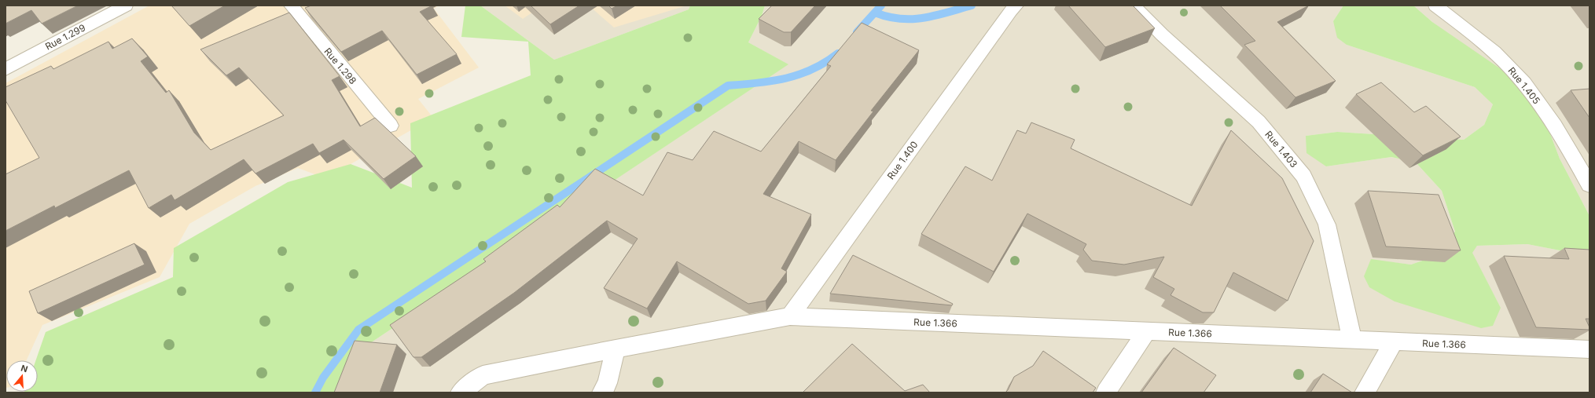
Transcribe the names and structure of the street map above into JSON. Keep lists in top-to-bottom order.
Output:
{
  "streets": {
    "street": [
      "Rue 1.299",
      "Rue 1.298",
      "Rue 1.405",
      "Rue 1.403",
      "Rue 1.400",
      "Rue 1.366"
    ]
  },
  "crossings": [
    ["Rue 1.403", "Rue 1.366"],
    ["Rue 1.400", "Rue 1.366"]
  ],
  "north": "top"
}
